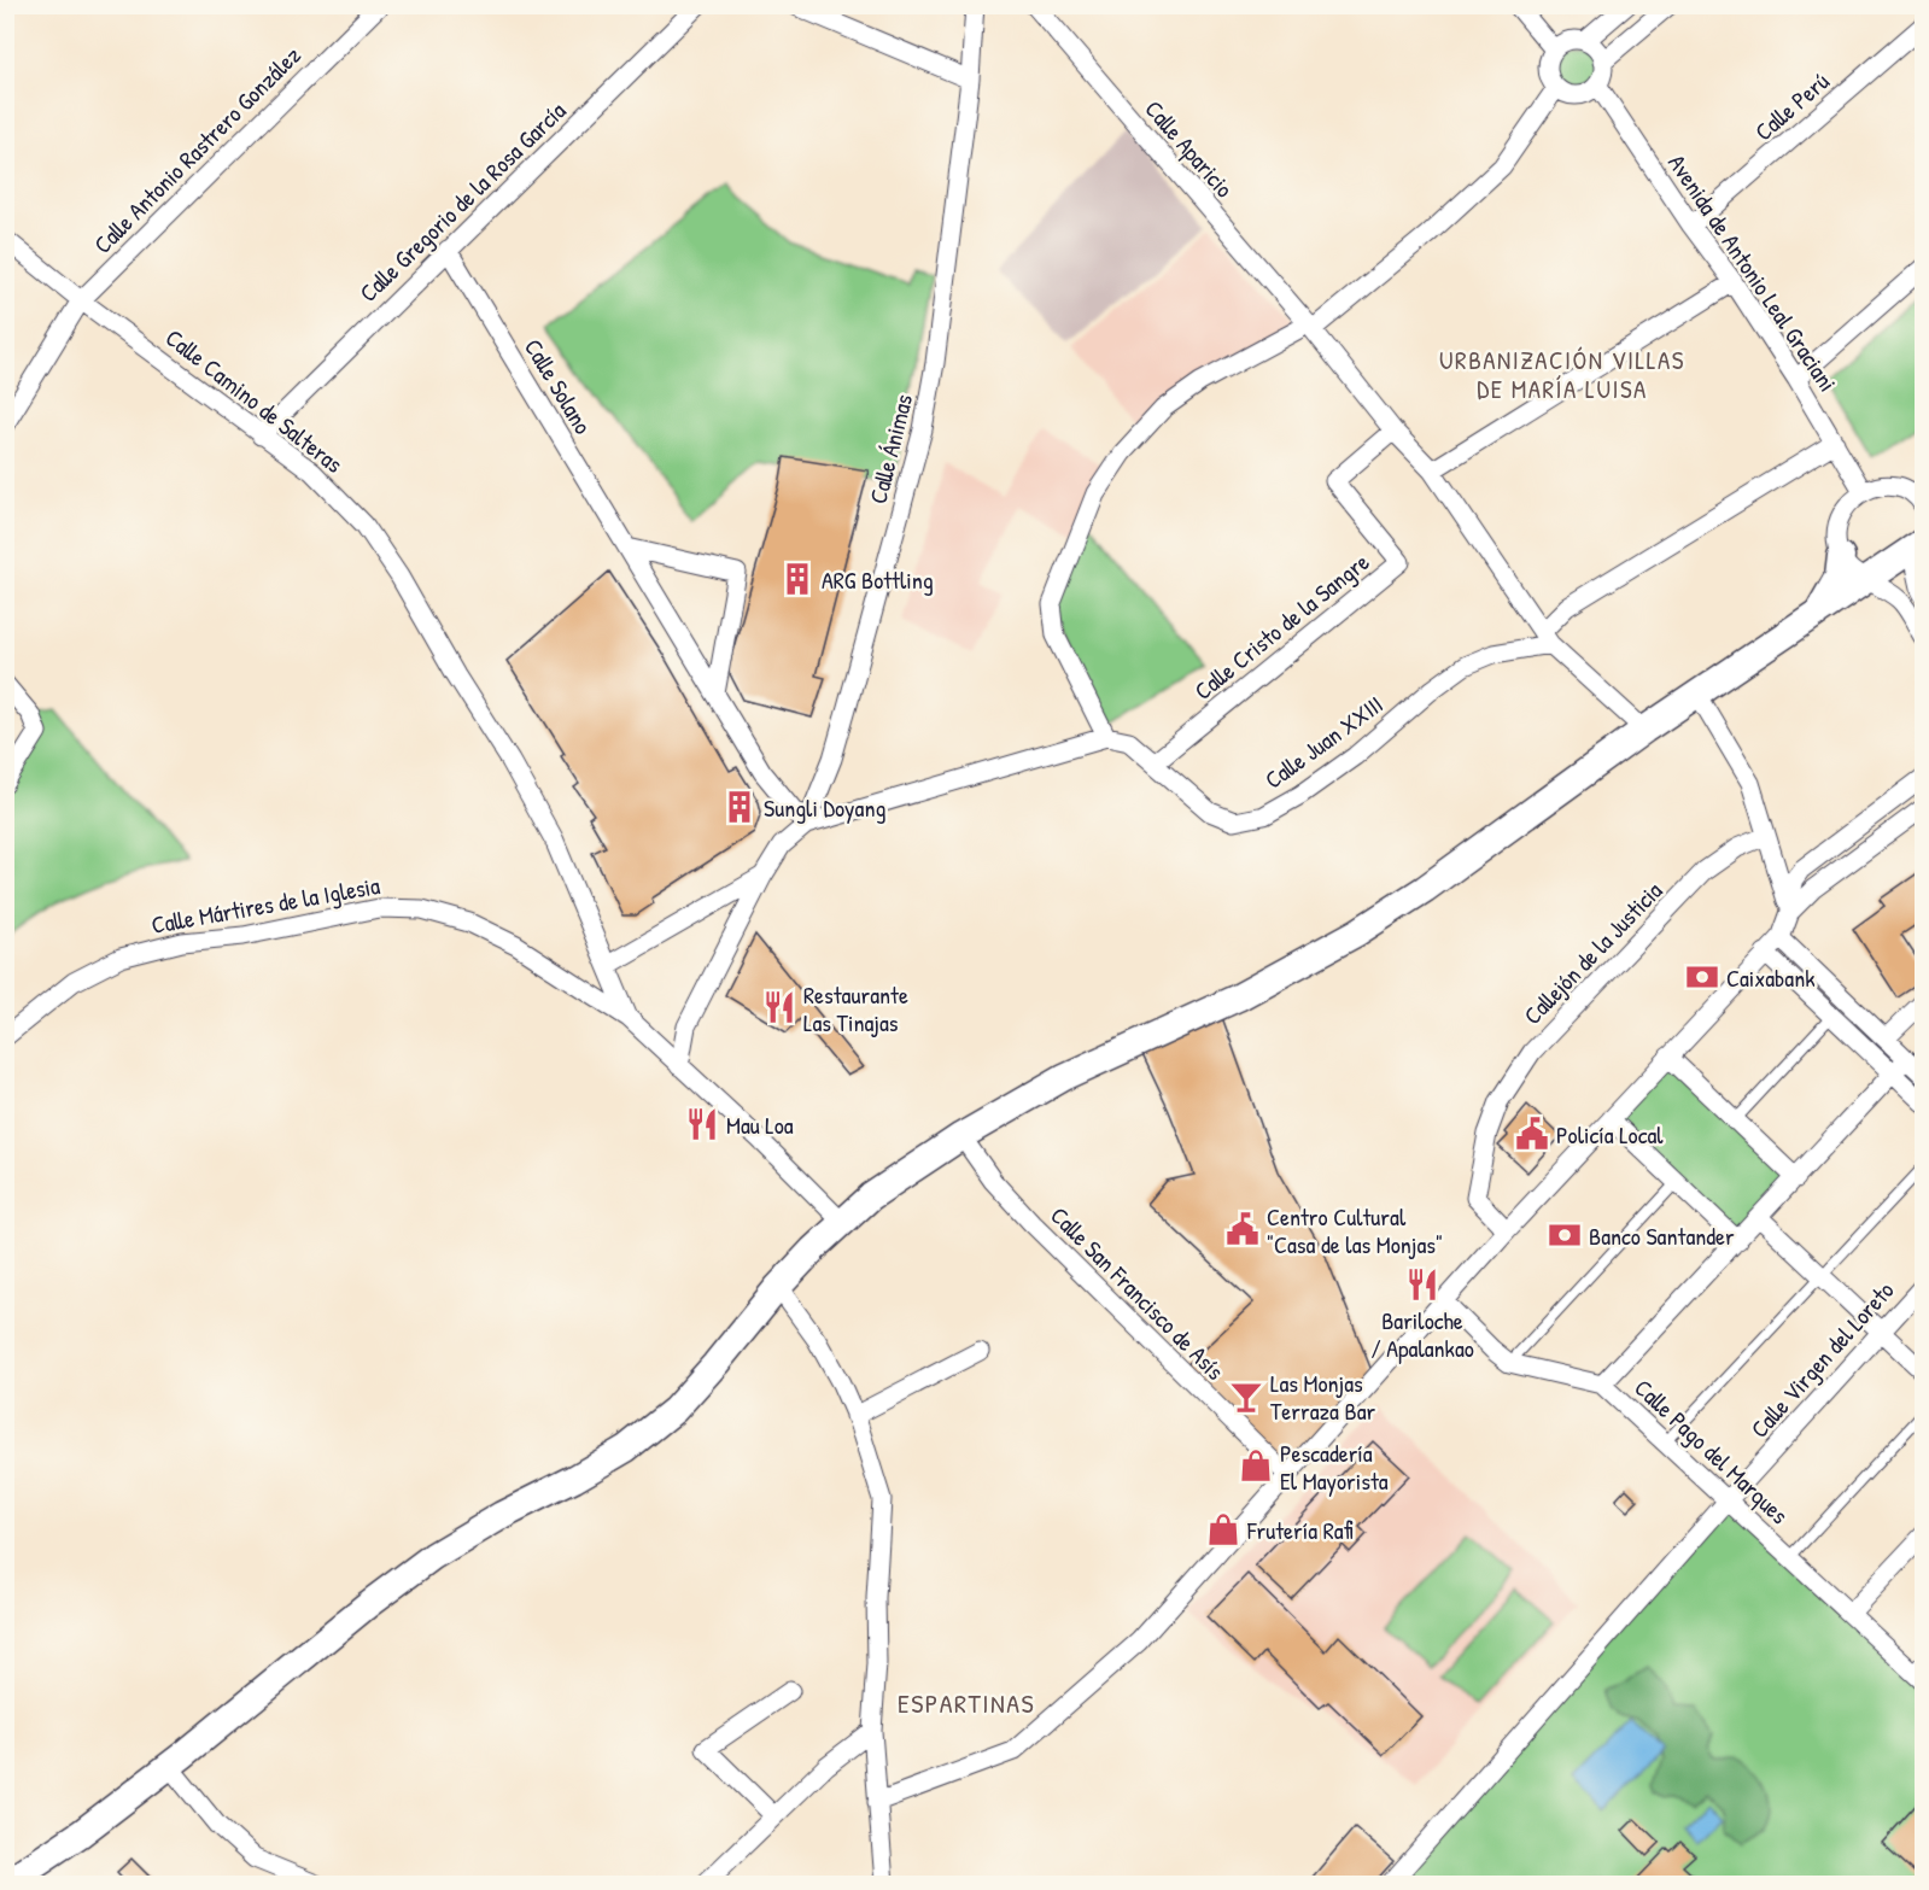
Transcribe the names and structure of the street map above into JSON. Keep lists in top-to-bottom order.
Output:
{
  "streets": {
    "street": [
      "Calle Perú",
      "Calle Aparicio",
      "Calle Antonio Rastrero González",
      "Calle Gregorio de la Rosa García",
      "Avenida de Antonio Leal Graciani",
      "Calle Solano",
      "Calle Camino de Salteras",
      "Calle Ánimas",
      "Calle Cristo de la Sangre",
      "Calle Juan XXIII",
      "Calle Mártires de la Iglesia",
      "Callejón de la Justicia",
      "Calle San Francisco de Asís",
      "Calle Virgen del Loreto",
      "Calle Pago del Marques"
    ]
  },
  "crossings": [
    ["Calle Perú", "Avenida de Antonio Leal Graciani"],
    ["Calle Aparicio", "Calle Cristo de la Sangre"],
    ["Calle Aparicio", "Calle Juan XXIII"],
    ["Calle Antonio Rastrero González", "Calle Camino de Salteras"],
    ["Calle Gregorio de la Rosa García", "Calle Solano"],
    ["Calle Gregorio de la Rosa García", "Calle Camino de Salteras"],
    ["Calle Solano", "Calle Ánimas"],
    ["Calle Camino de Salteras", "Calle Ánimas"],
    ["Calle Camino de Salteras", "Calle Mártires de la Iglesia"],
    ["Calle Ánimas", "Calle Mártires de la Iglesia"],
    ["Calle Cristo de la Sangre", "Calle Juan XXIII"],
    ["Calle Virgen del Loreto", "Calle Pago del Marques"]
  ],
  "districts": ["URBANIZACIÓN VILLAS DE MARÍA LUISA", "ESPARTINAS"],
  "places": {
    "building": ["ARG Bottling", "Sungli Doyang"],
    "bank": ["Caixabank", "Banco Santander"],
    "restaurant": ["Restaurante Las Tinajas", "Mau Loa", "Bariloche / Apalankao"],
    "public building": ["Policía Local", "Centro Cultural \"Casa de las Monjas\""],
    "bar": ["Las Monjas Terraza Bar"],
    "shop": ["Pescadería El Mayorista", "Frutería Rafi"]
  }
}
